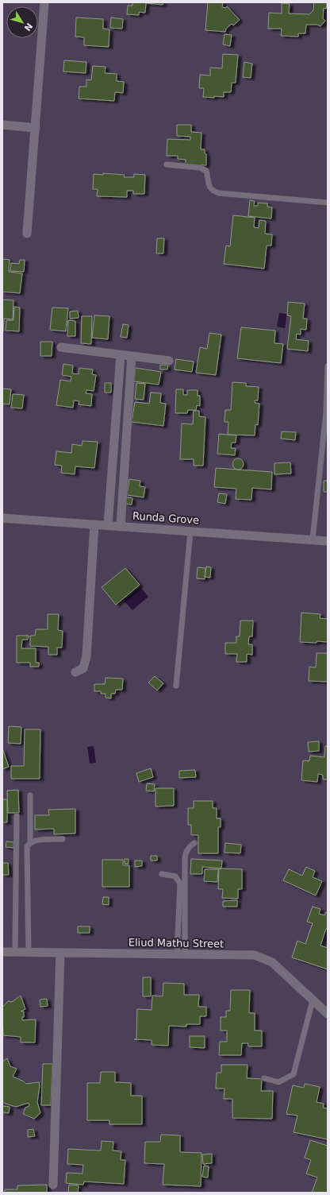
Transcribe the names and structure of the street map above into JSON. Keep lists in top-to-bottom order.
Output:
{
  "streets": {
    "street": ["Runda Grove", "Eliud Mathu Street"]
  },
  "north": "bottom right"
}
